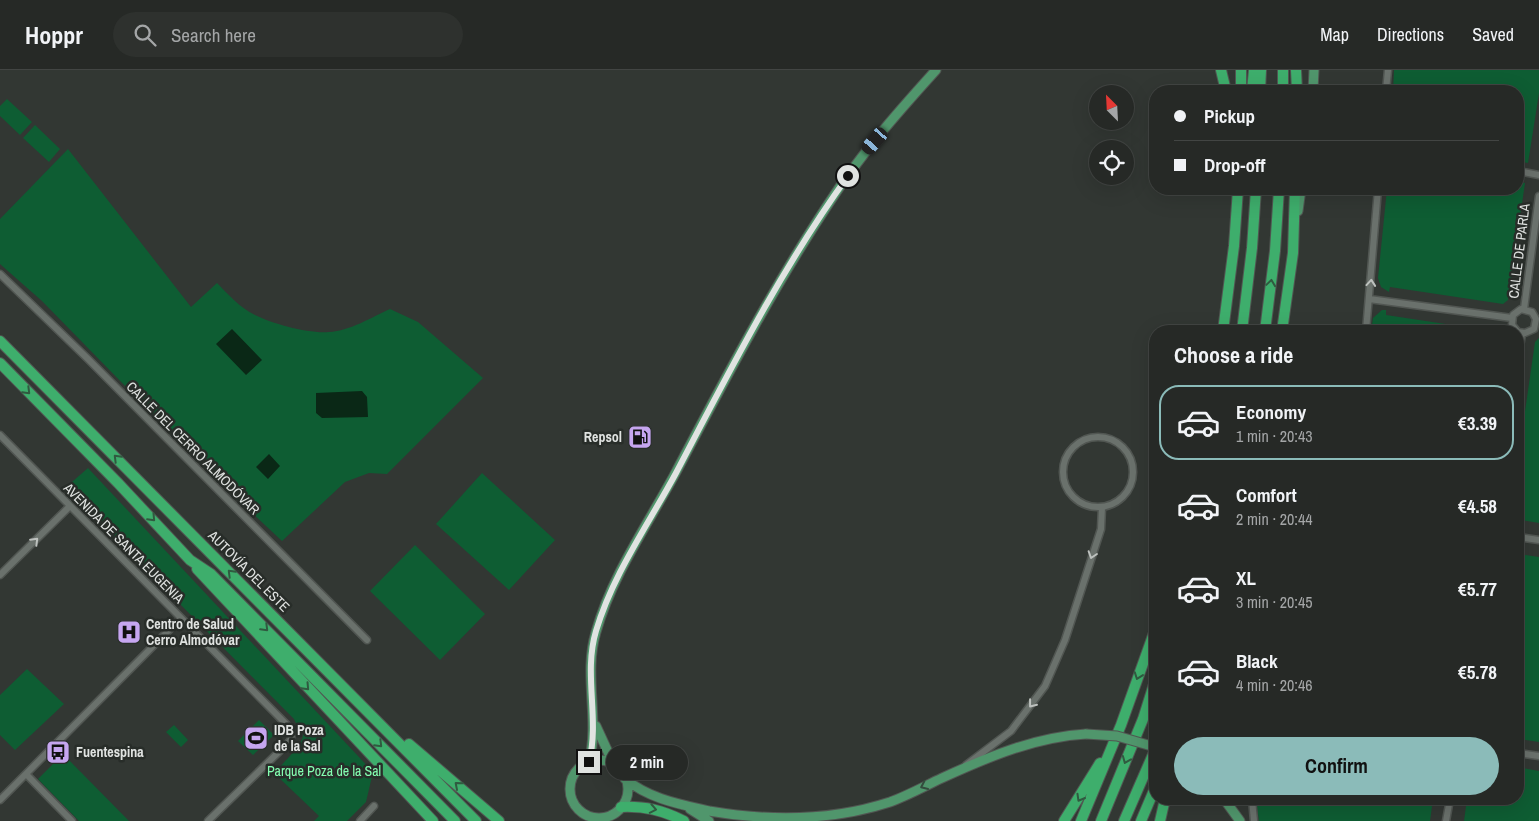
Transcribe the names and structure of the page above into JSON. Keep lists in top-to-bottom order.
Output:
{
  "streets": {
    "highway": ["AUTOVÍA DEL ESTE"],
    "street": ["CALLE DE PARLA", "CALLE DEL CERRO ALMODÓVAR", "AVENIDA DE SANTA EUGENIA"]
  },
  "parks": ["Parque Poza de la Sal"],
  "places": {
    "fuel station": ["Repsol"],
    "hospital": ["Centro de Salud Cerro Almodóvar"],
    "sports": ["IDB Poza de la Sal"],
    "bus stop": ["Fuentespina"]
  },
  "north": "top left",
  "page": {
    "header": "Hoppr",
    "search": "Search here",
    "nav": ["Map", "Directions", "Saved"],
    "banner": ["Pickup", "Drop-off"],
    "heading": "Choose a ride",
    "list": [
      {
        "name": "Economy",
        "note": "1 min · 20:43",
        "value": "€3.39"
      },
      {
        "name": "Comfort",
        "note": "2 min · 20:44",
        "value": "€4.58"
      },
      {
        "name": "XL",
        "note": "3 min · 20:45",
        "value": "€5.77"
      },
      {
        "name": "Black",
        "note": "4 min · 20:46",
        "value": "€5.78"
      }
    ],
    "buttons": "Confirm",
    "bubble": "2 min"
  }
}
